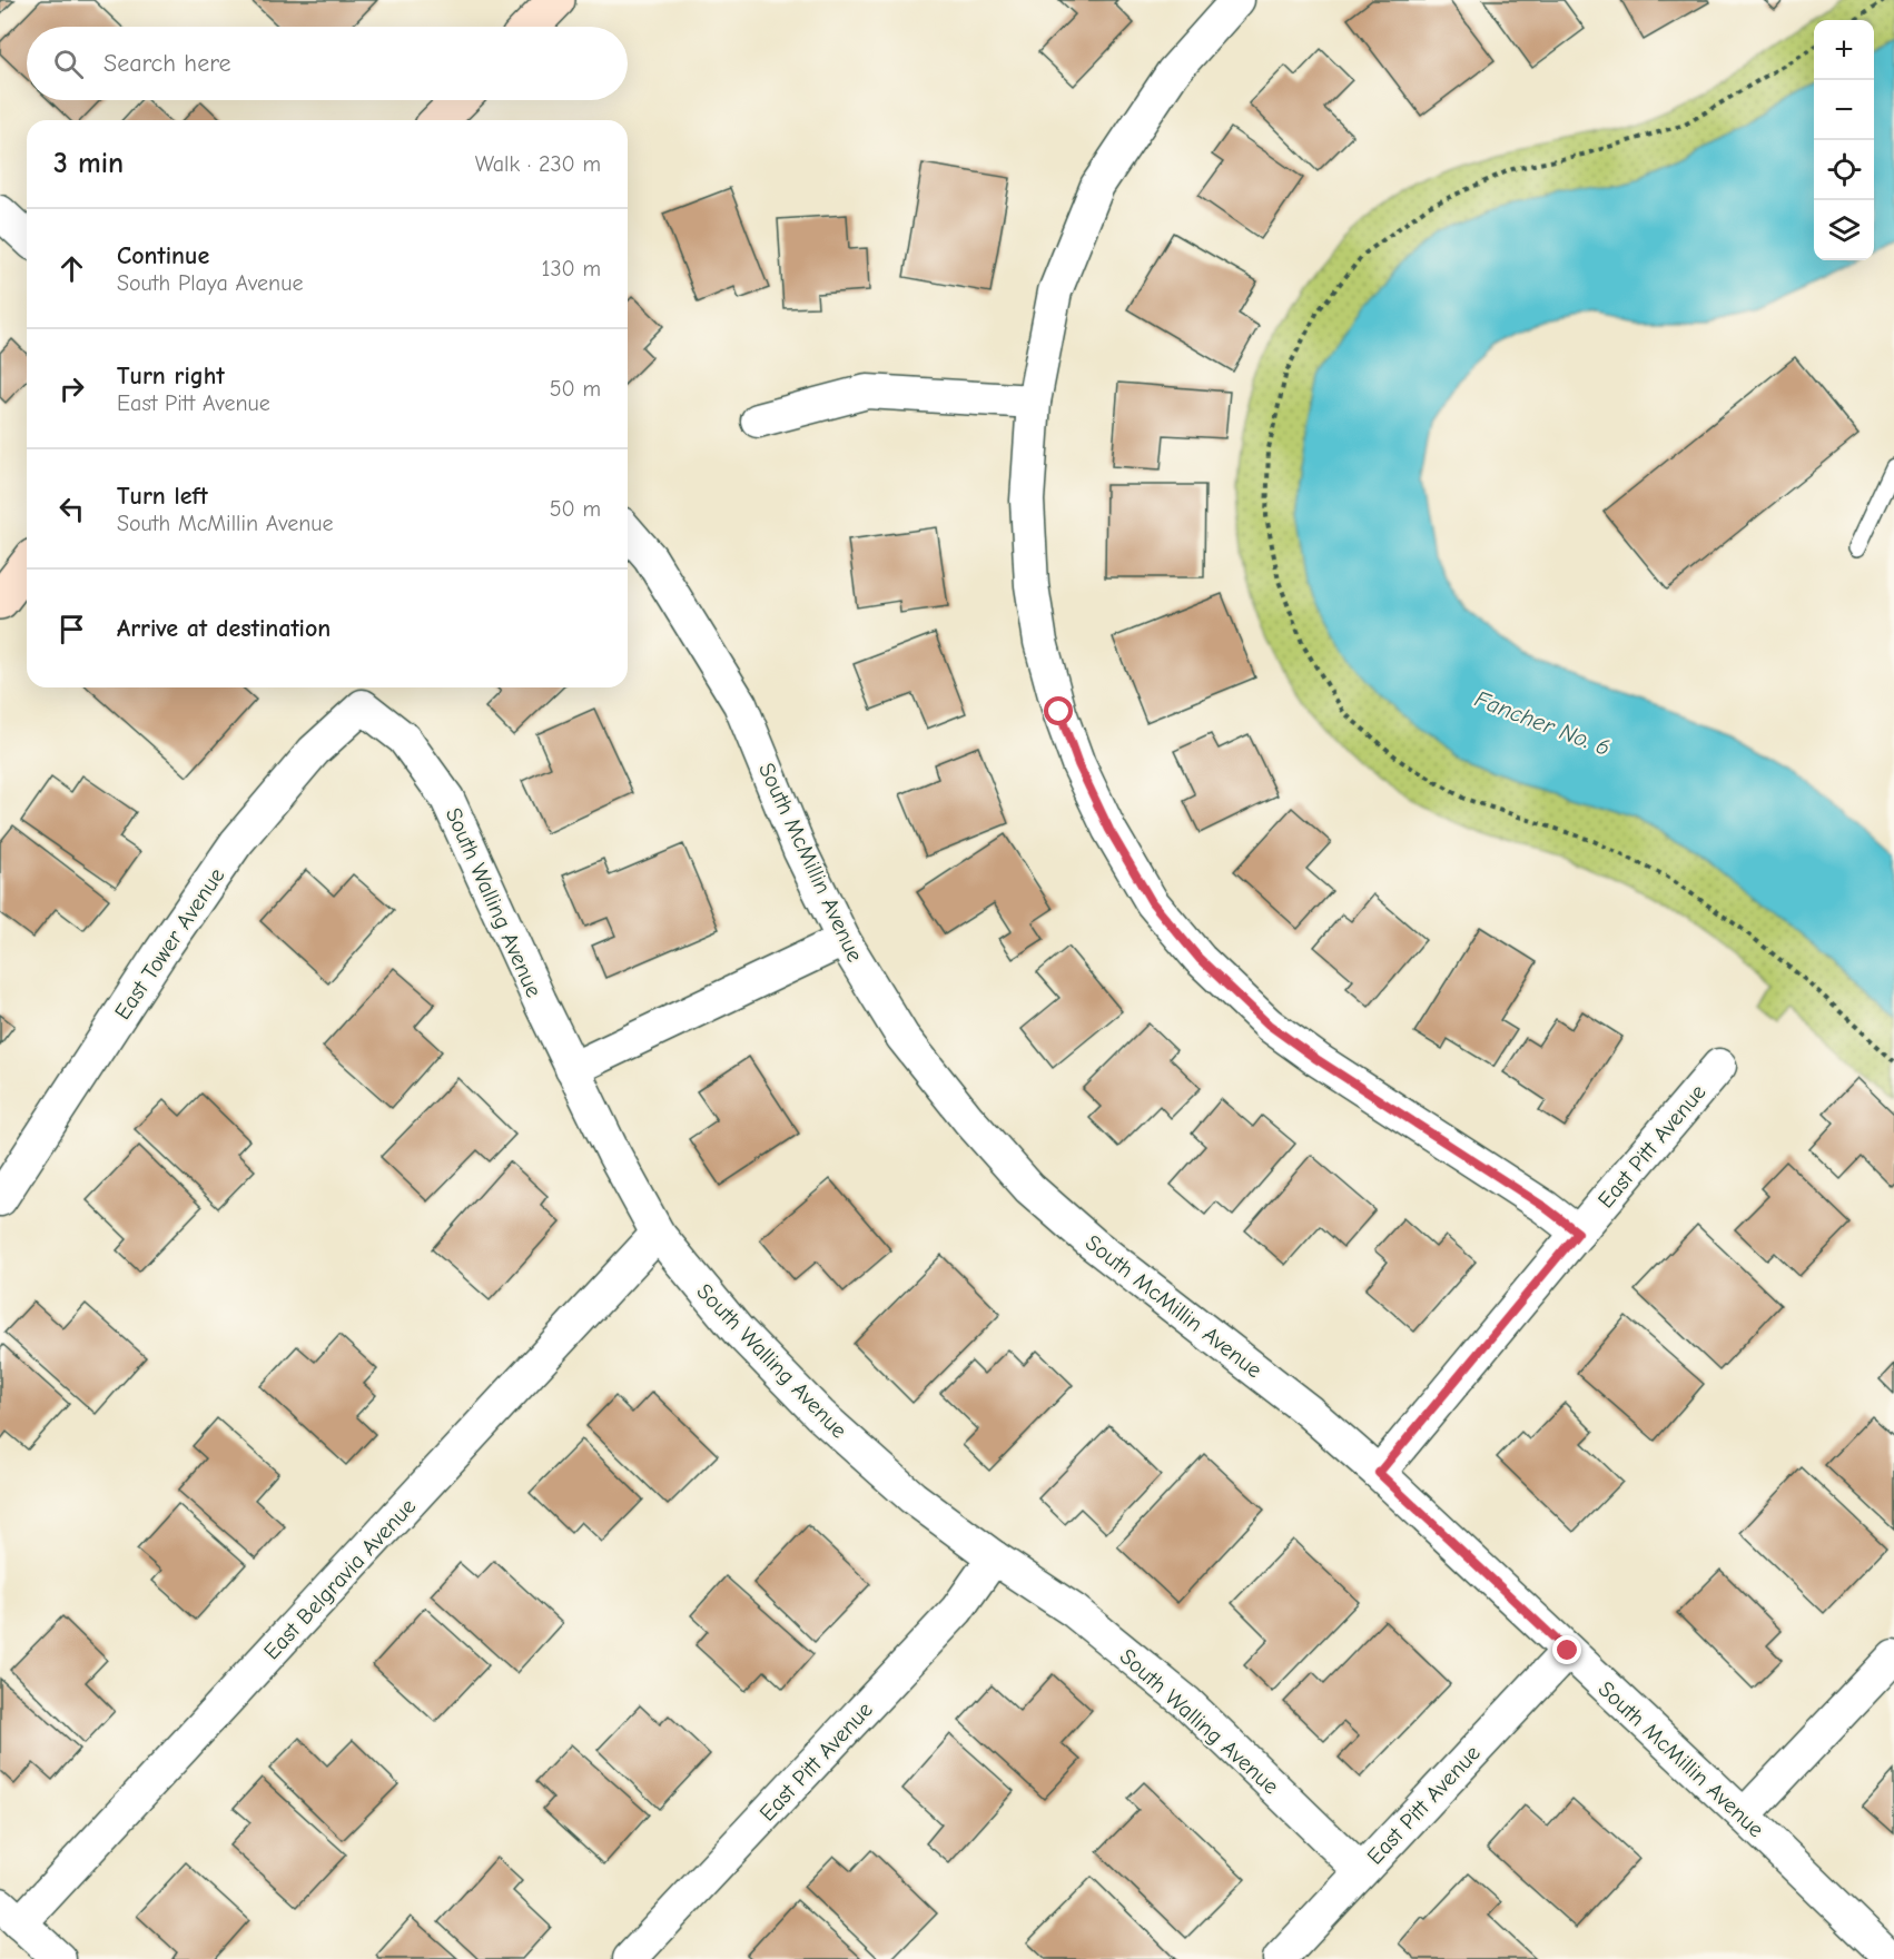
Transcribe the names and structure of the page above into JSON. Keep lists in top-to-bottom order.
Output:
{
  "streets": {
    "street": [
      "South McMillin Avenue",
      "South Walling Avenue",
      "East Tower Avenue",
      "East Pitt Avenue",
      "East Belgravia Avenue"
    ]
  },
  "crossings": [
    ["South McMillin Avenue", "East Pitt Avenue"],
    ["South Walling Avenue", "East Tower Avenue"],
    ["South Walling Avenue", "East Pitt Avenue"],
    ["South Walling Avenue", "East Belgravia Avenue"]
  ],
  "water": ["Fancher No. 6"],
  "page": {
    "map_buttons": ["+", "−"],
    "search": "Search here",
    "heading": ["3 min", "Walk · 230 m"],
    "list": [
      ["Continue", "South Playa Avenue", "130 m"],
      ["Turn right", "East Pitt Avenue", "50 m"],
      ["Turn left", "South McMillin Avenue", "50 m"],
      "Arrive at destination"
    ]
  }
}
